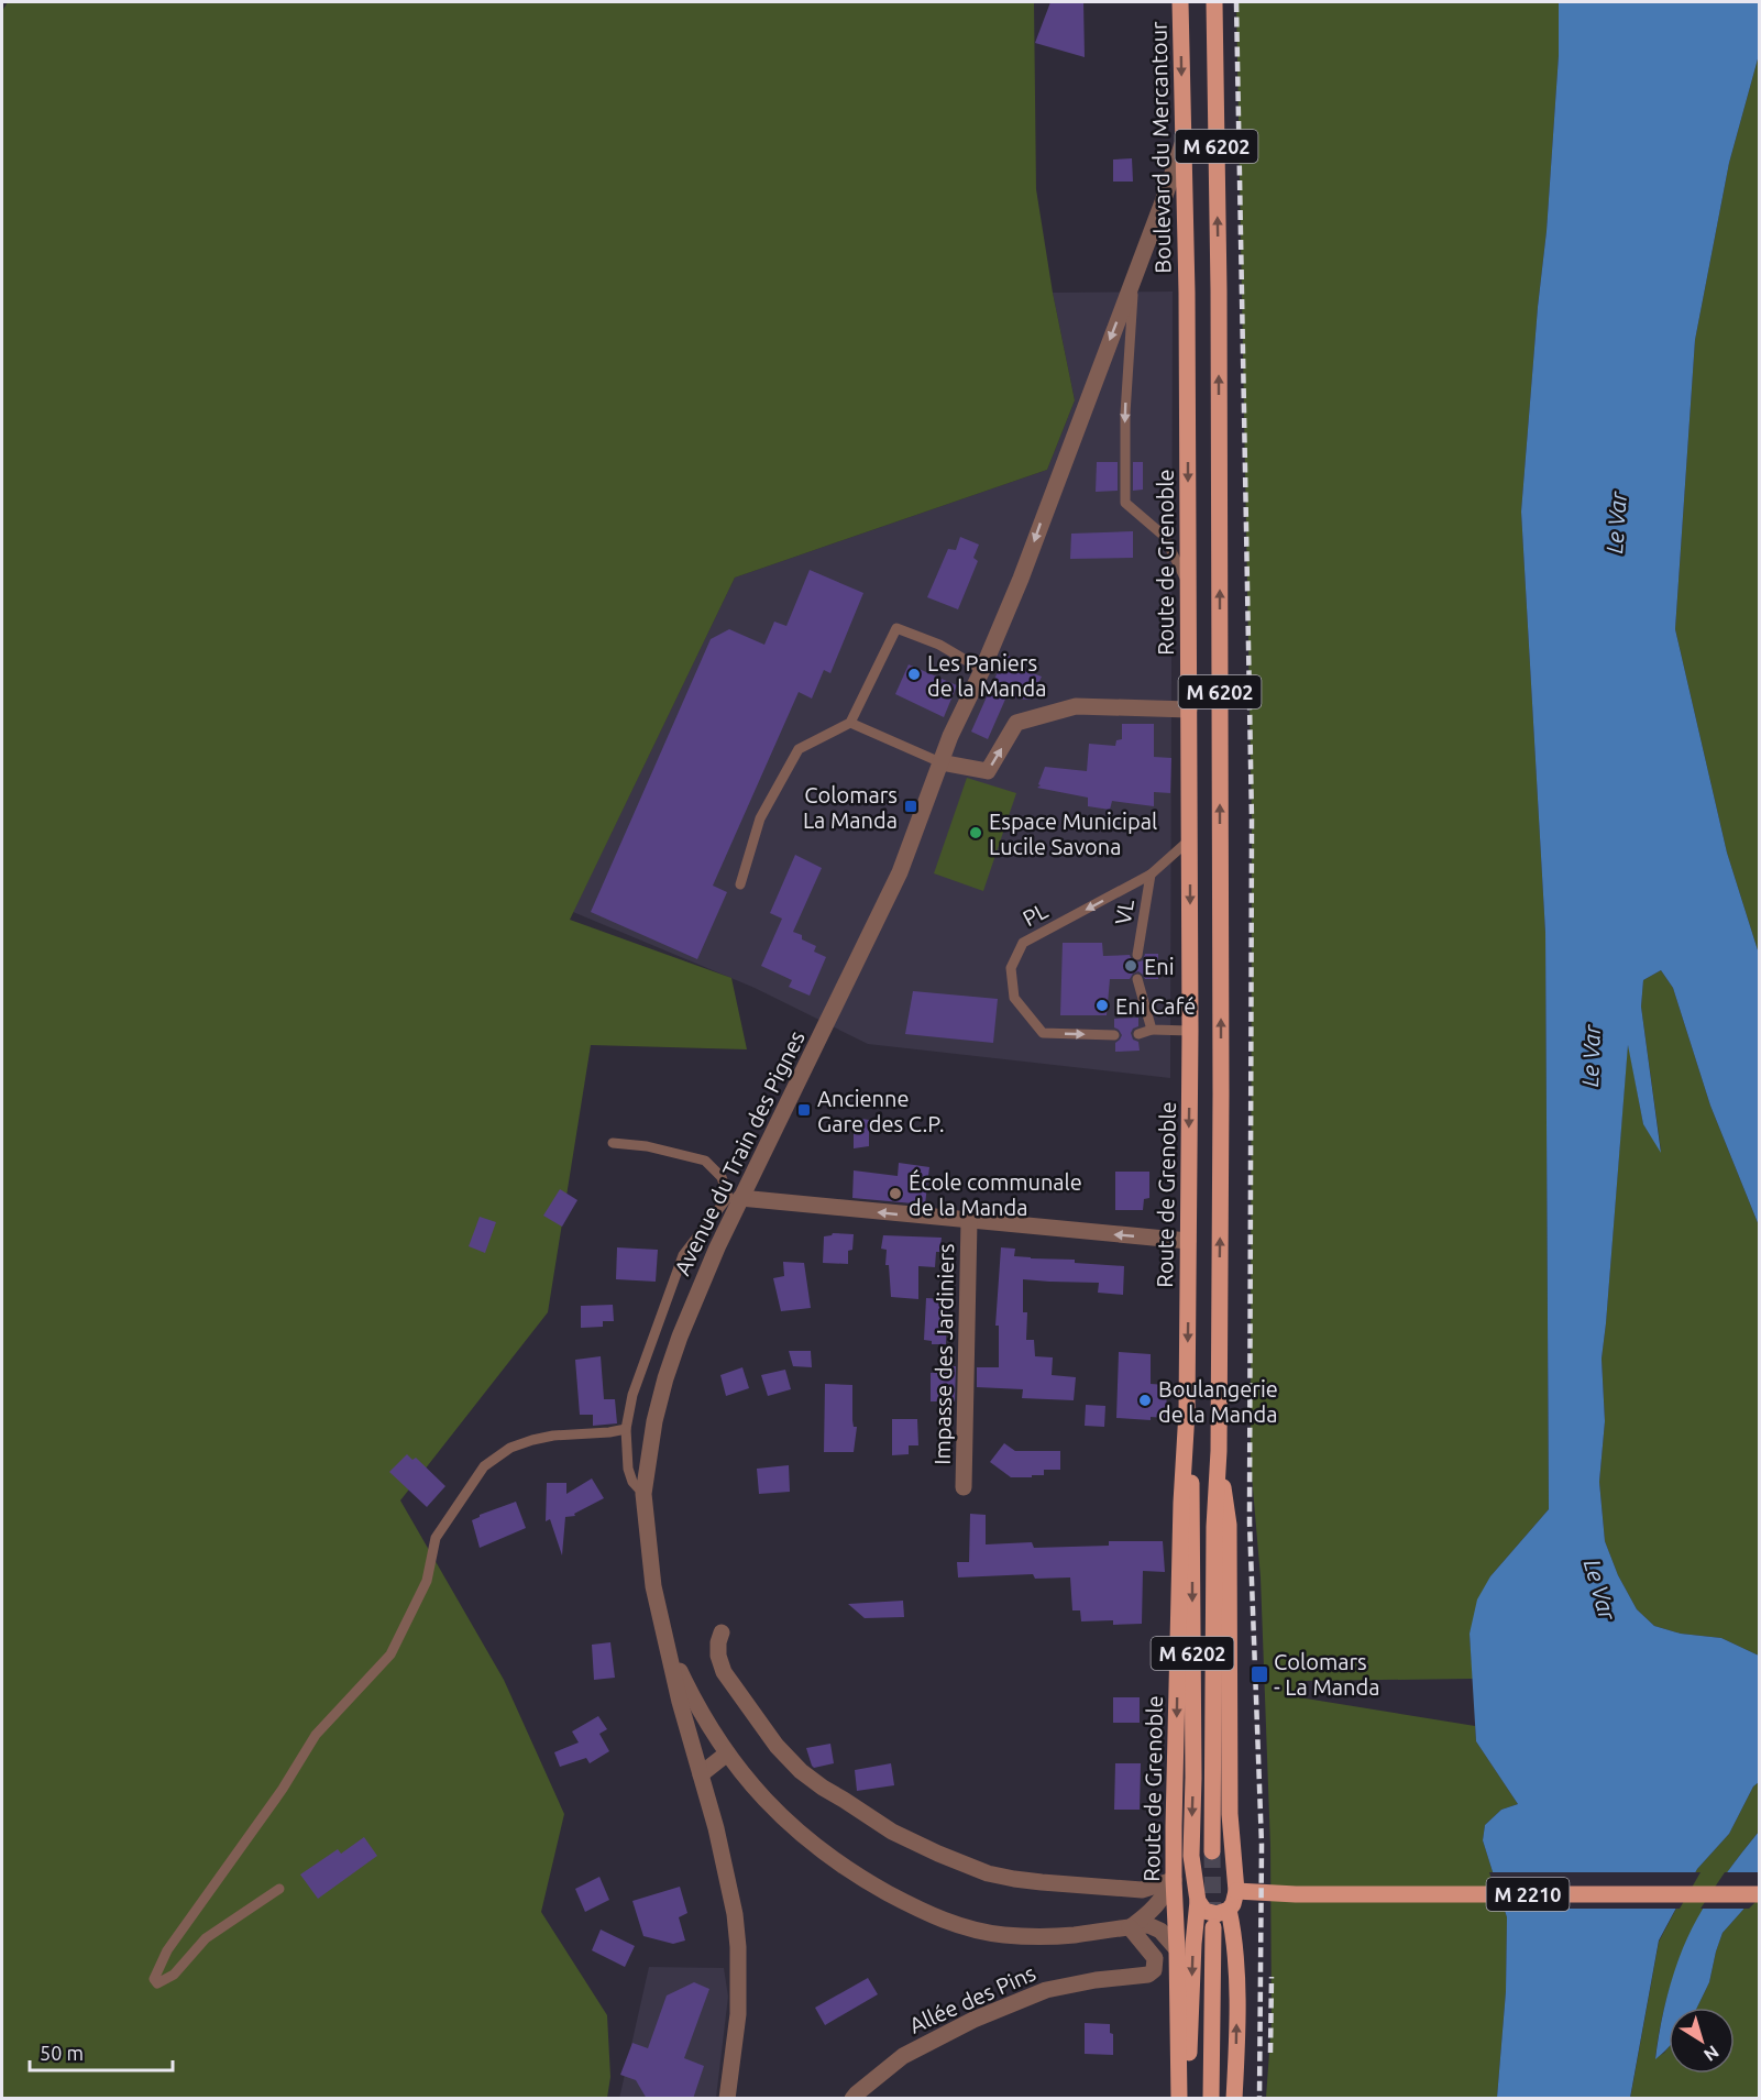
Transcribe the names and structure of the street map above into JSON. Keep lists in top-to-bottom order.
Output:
{
  "streets": {
    "main road": [
      "M 6202",
      "Boulevard du Mercantour",
      "Route de Grenoble",
      "M 2210"
    ],
    "street": ["Avenue du Train des Pignes", "Impasse des Jardiniers", "Allée des Pins"],
    "lane": ["VL", "PL"]
  },
  "crossings": [
    ["M 6202", "Route de Grenoble"],
    ["M 6202", "M 2210"],
    ["Boulevard du Mercantour", "Route de Grenoble"],
    ["Boulevard du Mercantour", "Avenue du Train des Pignes"],
    ["Route de Grenoble", "PL"],
    ["VL", "PL"]
  ],
  "water": ["Le Var"],
  "places": {
    "other": [
      "Les Paniers de la Manda",
      "Espace Municipal Lucile Savona",
      "Eni",
      "Eni Café",
      "École communale de la Manda",
      "Boulangerie de la Manda"
    ],
    "transit": ["Colomars La Manda", "Ancienne Gare des C.P.", "Colomars - La Manda"]
  },
  "scale_bar": "50 m",
  "north": "bottom right"
}
